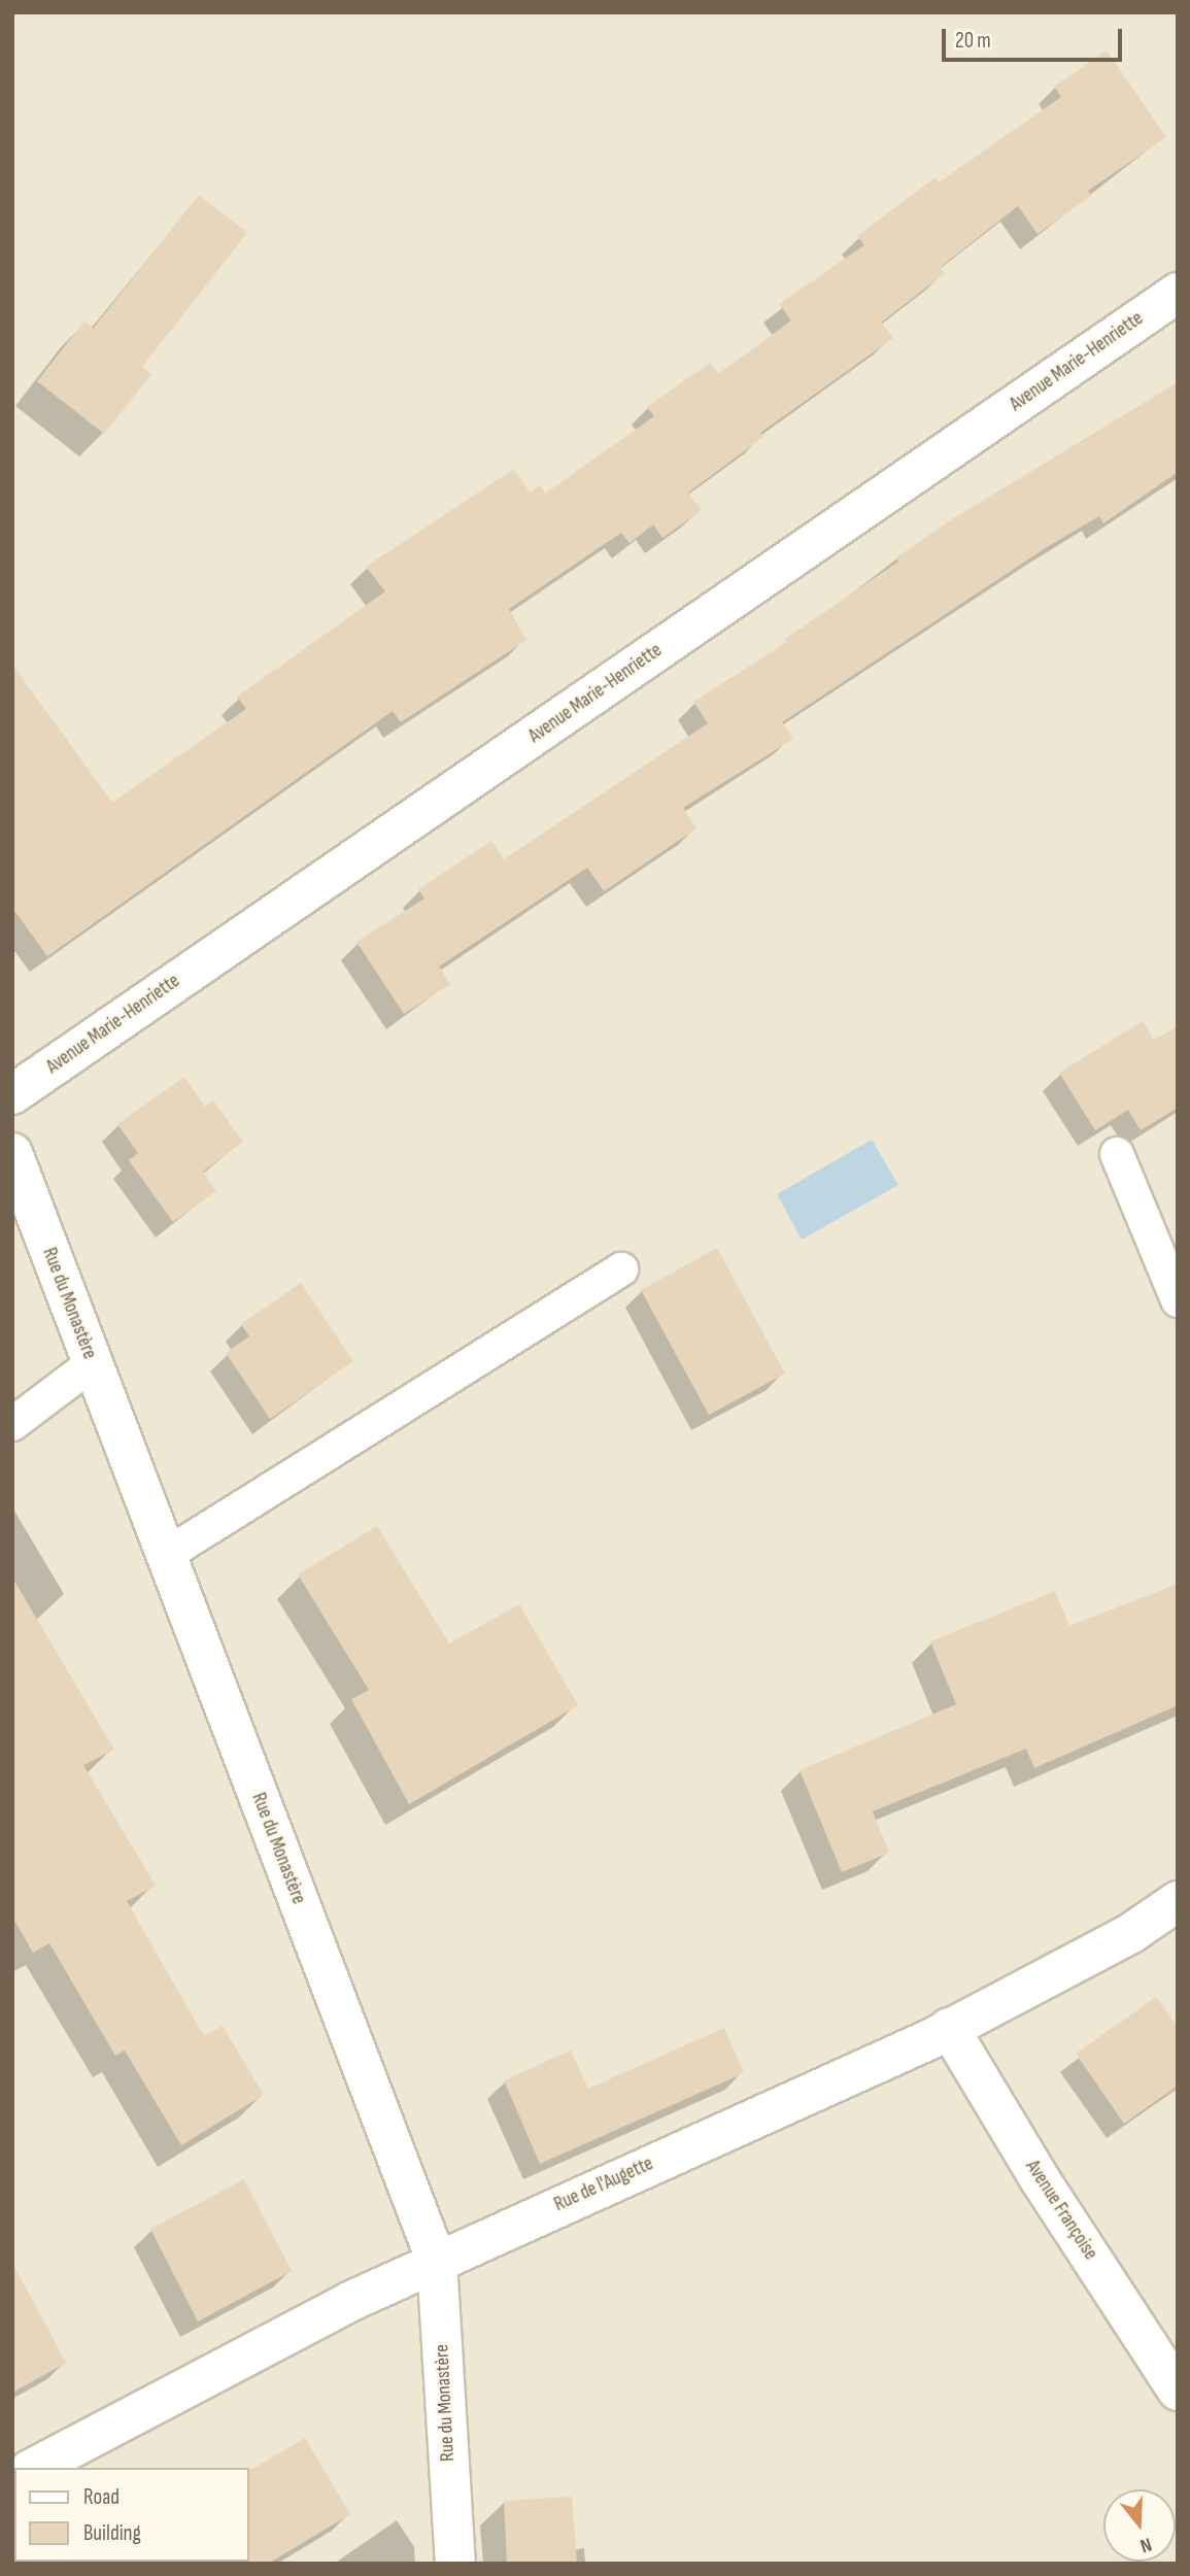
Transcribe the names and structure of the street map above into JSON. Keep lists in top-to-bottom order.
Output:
{
  "streets": {
    "street": [
      "Avenue Marie-Henriette",
      "Rue du Monastère",
      "Rue de l'Augette",
      "Avenue Françoise"
    ]
  },
  "crossings": [
    ["Rue du Monastère", "Rue de l'Augette"],
    ["Rue de l'Augette", "Avenue Françoise"]
  ],
  "legend": ["Road", "Building"],
  "scale_bar": "20 m",
  "north": "bottom"
}
